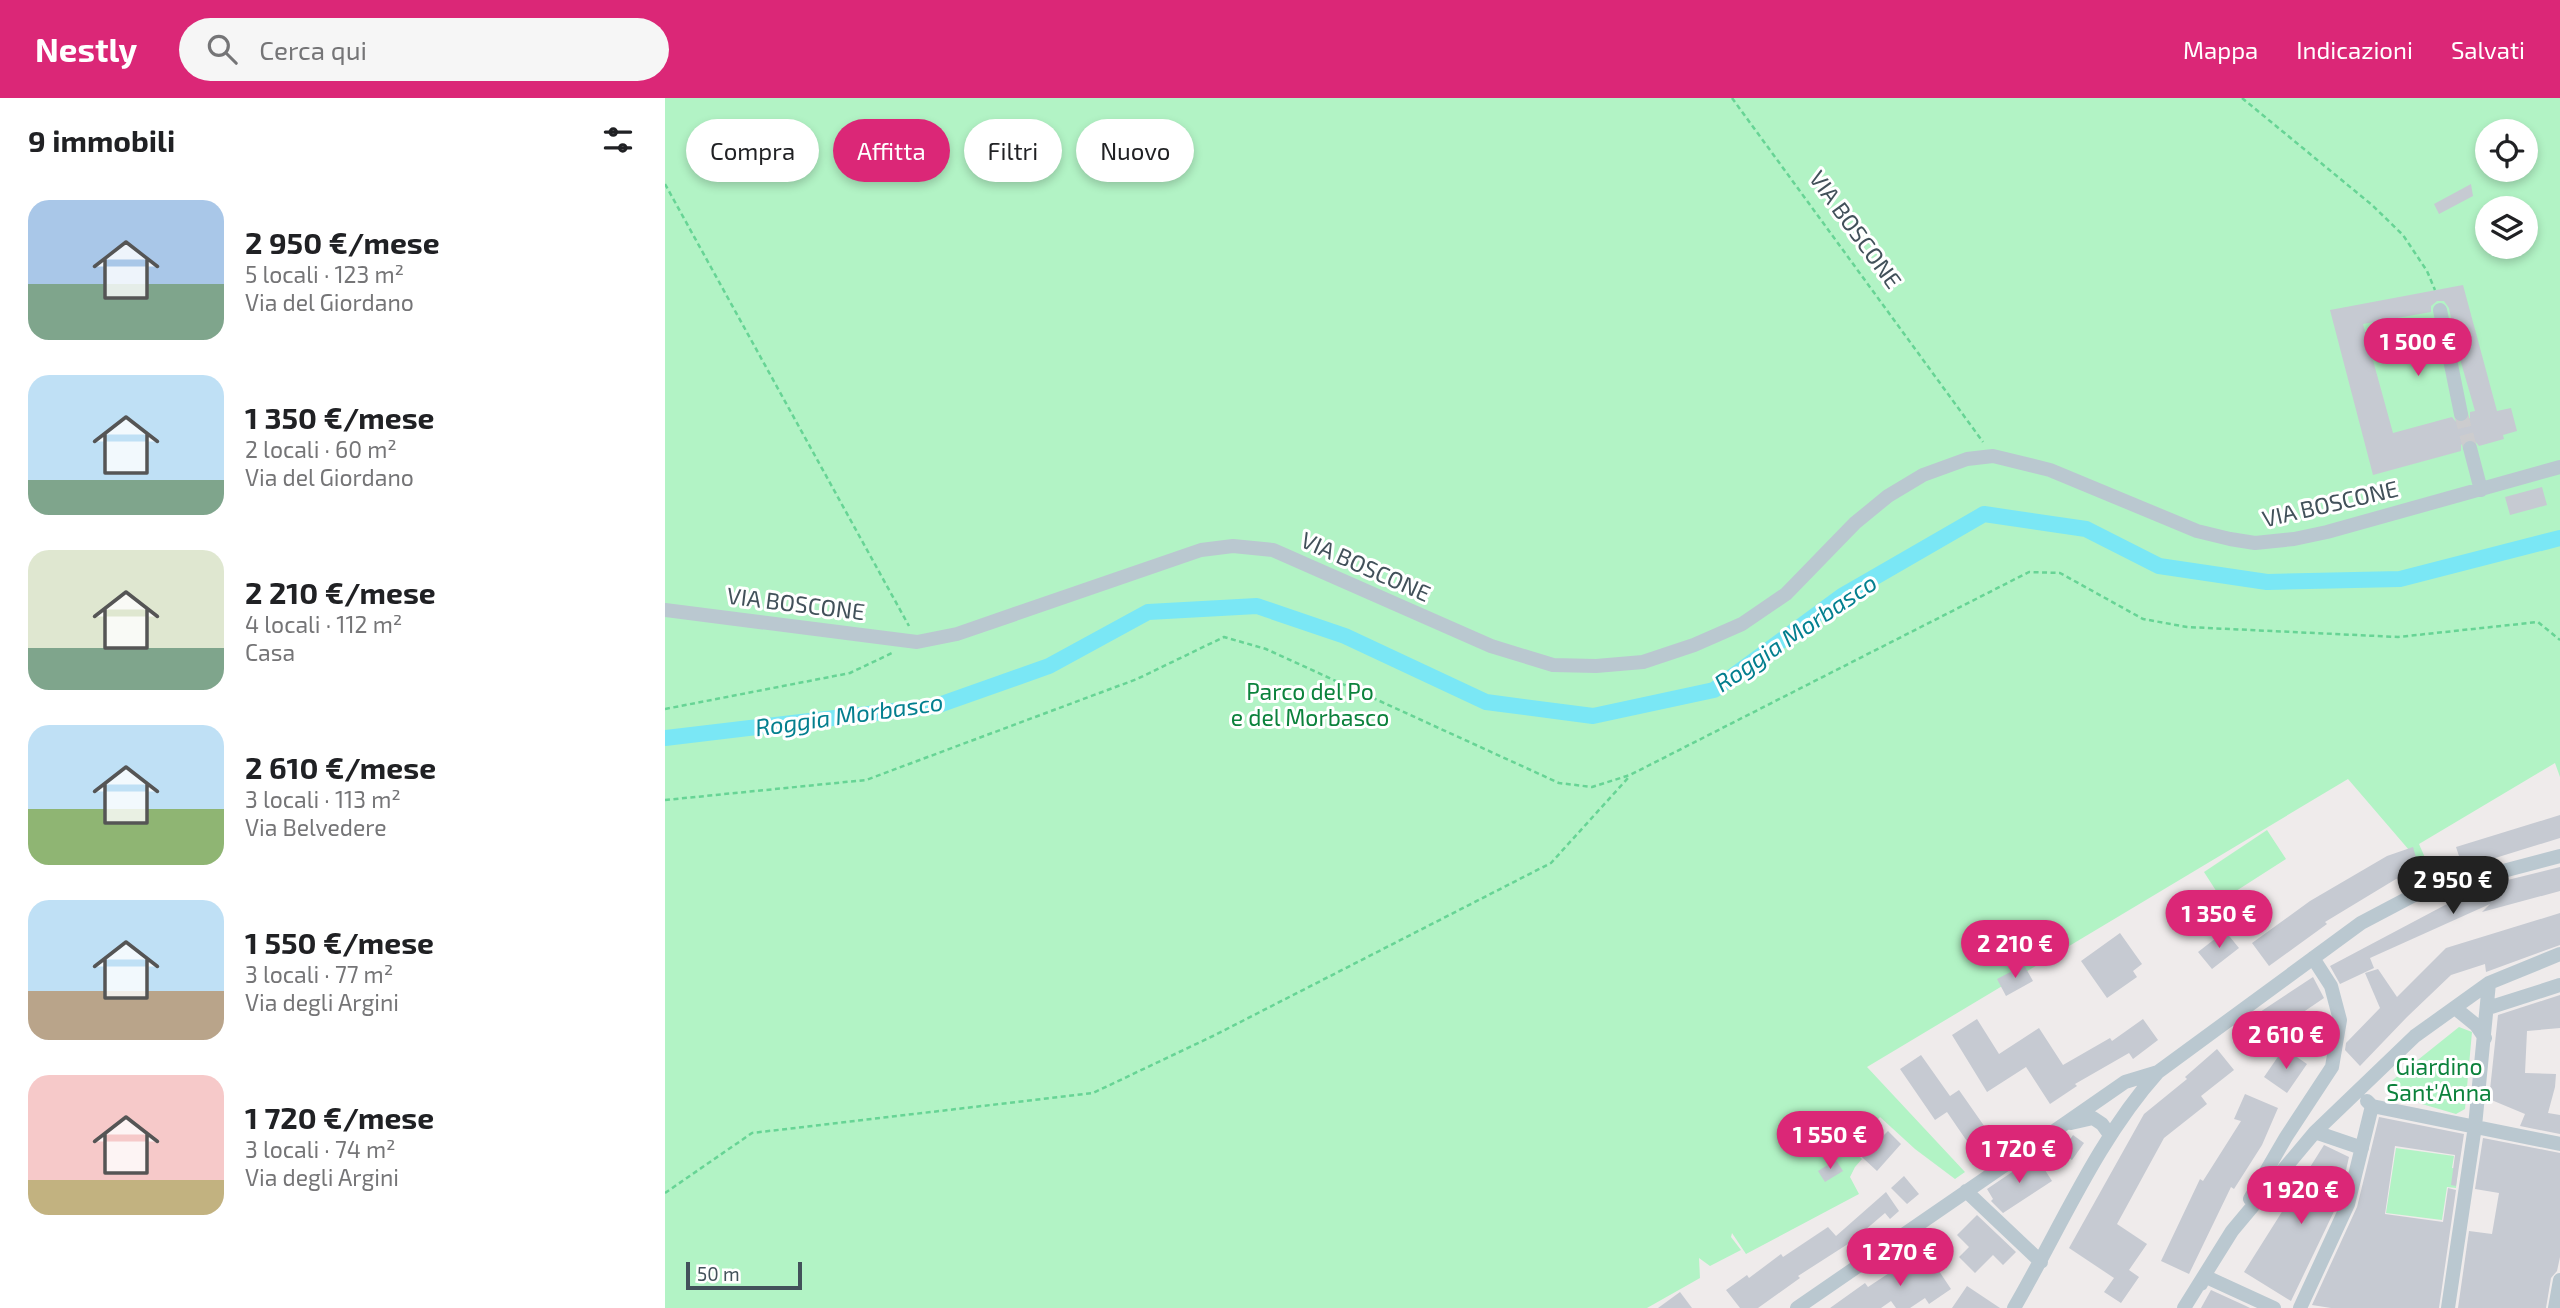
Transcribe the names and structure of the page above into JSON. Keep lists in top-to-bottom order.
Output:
{
  "streets": {
    "street": ["VIA BOSCONE"]
  },
  "water": ["Roggia Morbasco"],
  "parks": ["Parco del Po e del Morbasco", "Giardino Sant'Anna"],
  "scale_bar": "50 m",
  "page": {
    "header": "Nestly",
    "search": "Cerca qui",
    "nav": ["Mappa", "Indicazioni", "Salvati"],
    "heading": "9 immobili",
    "chip": [
      "Compra",
      "Affitta",
      "Filtri",
      "Nuovo"
    ],
    "list": [
      {
        "name": "2 950 €/mese",
        "note": "5 locali · 123 m² · Via del Giordano"
      },
      {
        "name": "1 350 €/mese",
        "note": "2 locali · 60 m² · Via del Giordano"
      },
      {
        "name": "2 210 €/mese",
        "note": "4 locali · 112 m² · Casa"
      },
      {
        "name": "2 610 €/mese",
        "note": "3 locali · 113 m² · Via Belvedere"
      },
      {
        "name": "1 550 €/mese",
        "note": "3 locali · 77 m² · Via degli Argini"
      },
      {
        "name": "1 720 €/mese",
        "note": "3 locali · 74 m² · Via degli Argini"
      }
    ],
    "price": [
      "1 500 €",
      "2 950 €",
      "1 350 €",
      "2 210 €",
      "2 610 €",
      "1 550 €",
      "1 720 €",
      "1 920 €",
      "1 270 €"
    ],
    "scale": "50 m"
  }
}
